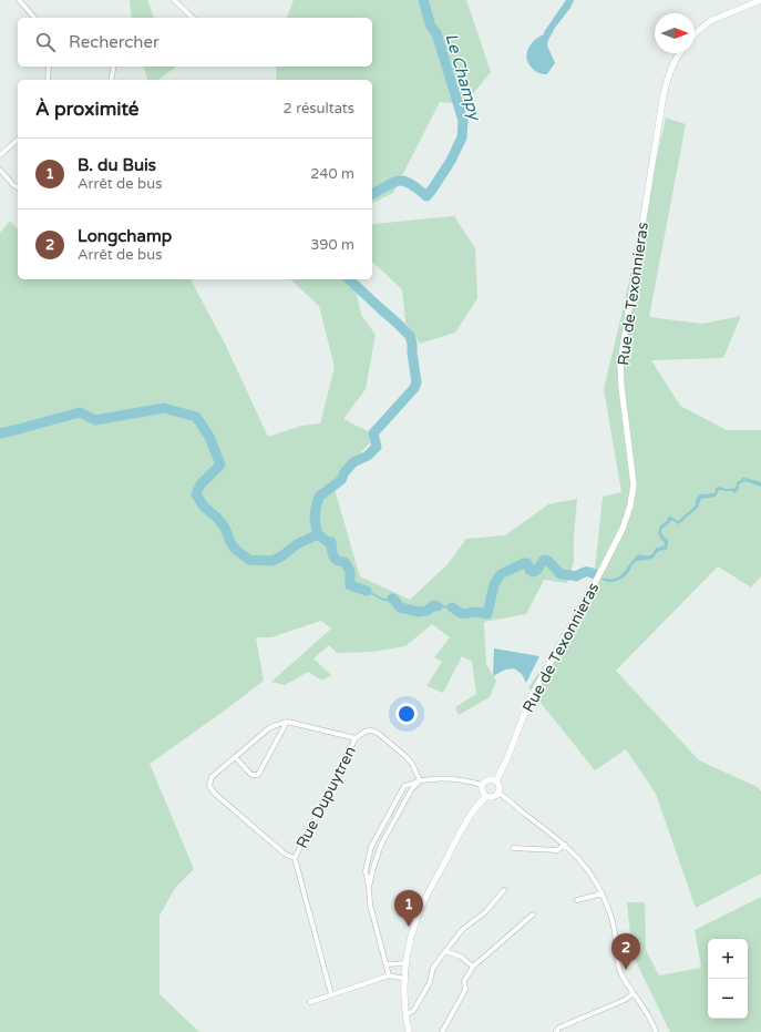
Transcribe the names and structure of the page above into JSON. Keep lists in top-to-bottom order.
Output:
{
  "streets": {
    "main road": ["Rue de Texonnieras"],
    "street": ["Rue Dupuytren"]
  },
  "water": ["Le Champy"],
  "north": "right",
  "page": {
    "search": "Rechercher",
    "heading": ["À proximité", "2 résultats"],
    "list": [
      {
        "mark": "1",
        "name": "B. du Buis",
        "note": "Arrêt de bus",
        "value": "240 m"
      },
      {
        "mark": "2",
        "name": "Longchamp",
        "note": "Arrêt de bus",
        "value": "390 m"
      }
    ],
    "pins": ["1", "2"],
    "map_buttons": ["+", "−"]
  }
}
